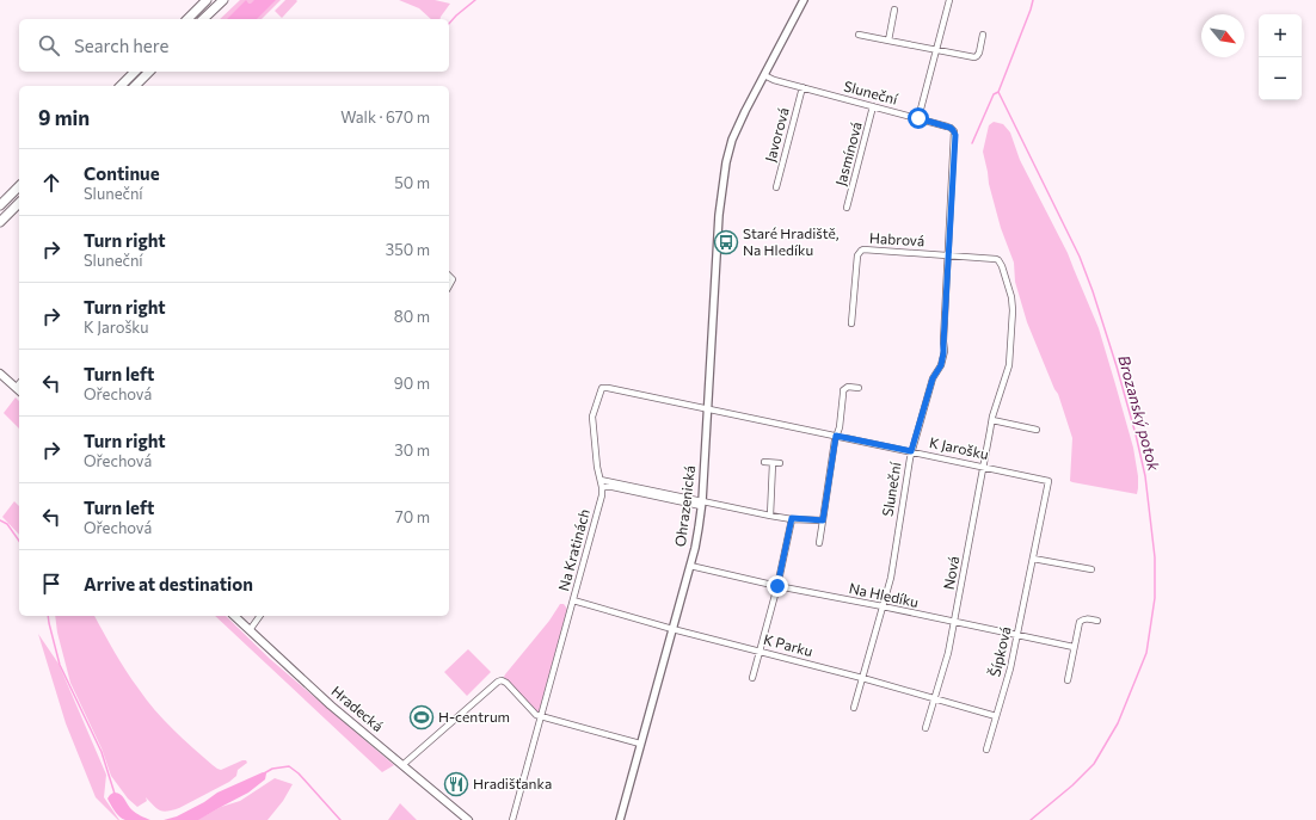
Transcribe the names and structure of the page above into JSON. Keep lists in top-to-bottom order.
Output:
{
  "streets": {
    "main road": ["Hradecká"],
    "street": [
      "Sluneční",
      "Javorová",
      "Jasmínová",
      "Habrová",
      "K Jarošku",
      "Ohrazenická",
      "Na Kratinách",
      "Nová",
      "Na Hledíku",
      "K Parku",
      "Šípková"
    ]
  },
  "crossings": [
    ["Sluneční", "Javorová"],
    ["Sluneční", "Jasmínová"],
    ["Sluneční", "Habrová"],
    ["Sluneční", "K Jarošku"],
    ["Sluneční", "Ohrazenická"],
    ["Sluneční", "Nová"],
    ["Sluneční", "Na Hledíku"],
    ["Sluneční", "K Parku"],
    ["Habrová", "Nová"],
    ["K Jarošku", "Ohrazenická"],
    ["K Jarošku", "Na Kratinách"],
    ["K Jarošku", "Nová"],
    ["K Jarošku", "Šípková"],
    ["Ohrazenická", "Na Kratinách"],
    ["Ohrazenická", "Na Hledíku"],
    ["Ohrazenická", "K Parku"],
    ["Na Kratinách", "K Parku"],
    ["Nová", "Na Hledíku"],
    ["Nová", "K Parku"],
    ["Na Hledíku", "Šípková"],
    ["K Parku", "Šípková"]
  ],
  "water": ["Brozanský potok"],
  "places": {
    "bus stop": ["Staré Hradiště, Na Hledíku"],
    "sports": ["H-centrum"],
    "restaurant": ["Hradišťanka"]
  },
  "north": "bottom right",
  "page": {
    "map_buttons": ["+", "−"],
    "search": "Search here",
    "heading": ["9 min", "Walk · 670 m"],
    "list": [
      ["Continue", "Sluneční", "50 m"],
      ["Turn right", "Sluneční", "350 m"],
      ["Turn right", "K Jarošku", "80 m"],
      ["Turn left", "Ořechová", "90 m"],
      ["Turn right", "Ořechová", "30 m"],
      ["Turn left", "Ořechová", "70 m"],
      "Arrive at destination"
    ]
  }
}
